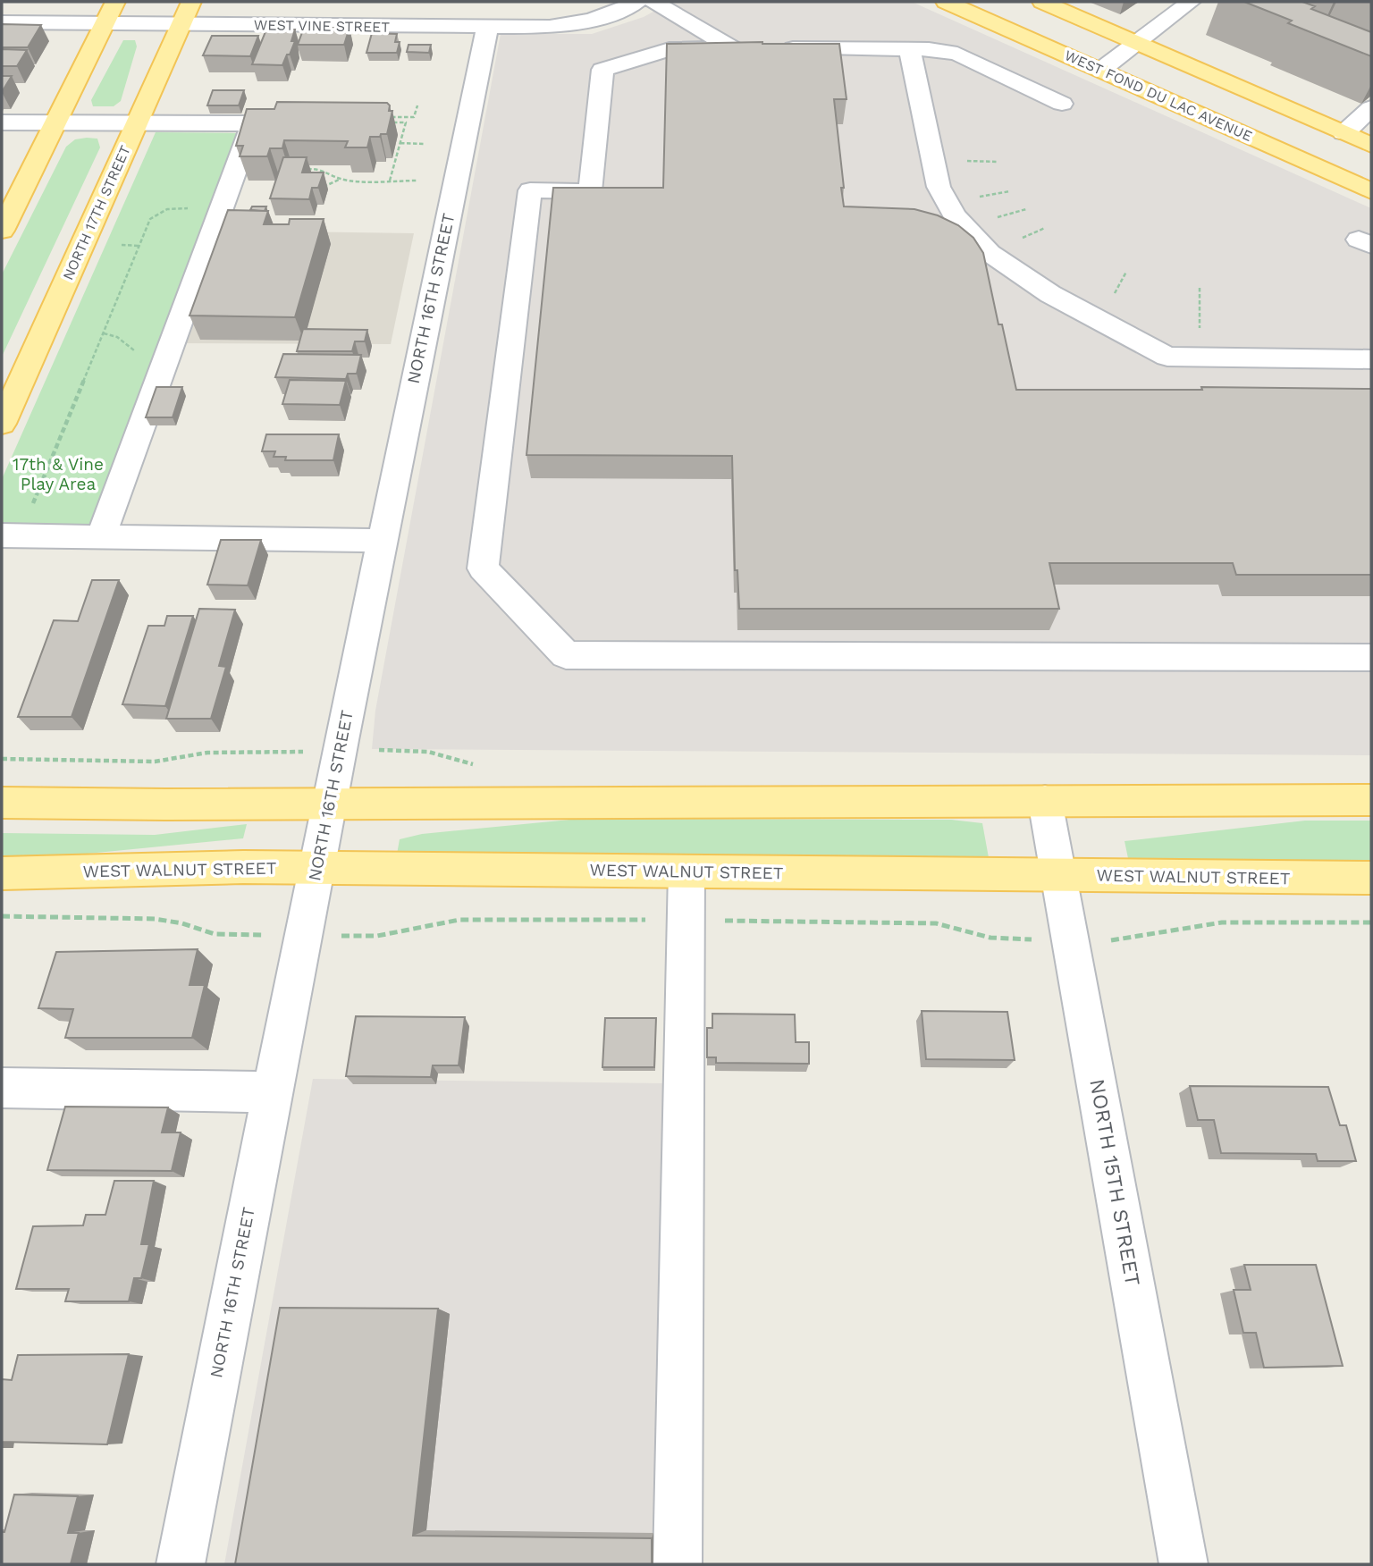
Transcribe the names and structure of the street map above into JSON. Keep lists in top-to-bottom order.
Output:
{
  "streets": {
    "main road": ["WEST FOND DU LAC AVENUE", "NORTH 17TH STREET", "WEST WALNUT STREET"],
    "street": ["WEST VINE STREET", "NORTH 16TH STREET", "NORTH 15TH STREET"]
  },
  "crossings": [
    ["WEST VINE STREET", "NORTH 17TH STREET"],
    ["WEST VINE STREET", "NORTH 16TH STREET"],
    ["NORTH 16TH STREET", "WEST WALNUT STREET"],
    ["WEST WALNUT STREET", "NORTH 15TH STREET"]
  ],
  "parks": ["17th & Vine Play Area"]
}
